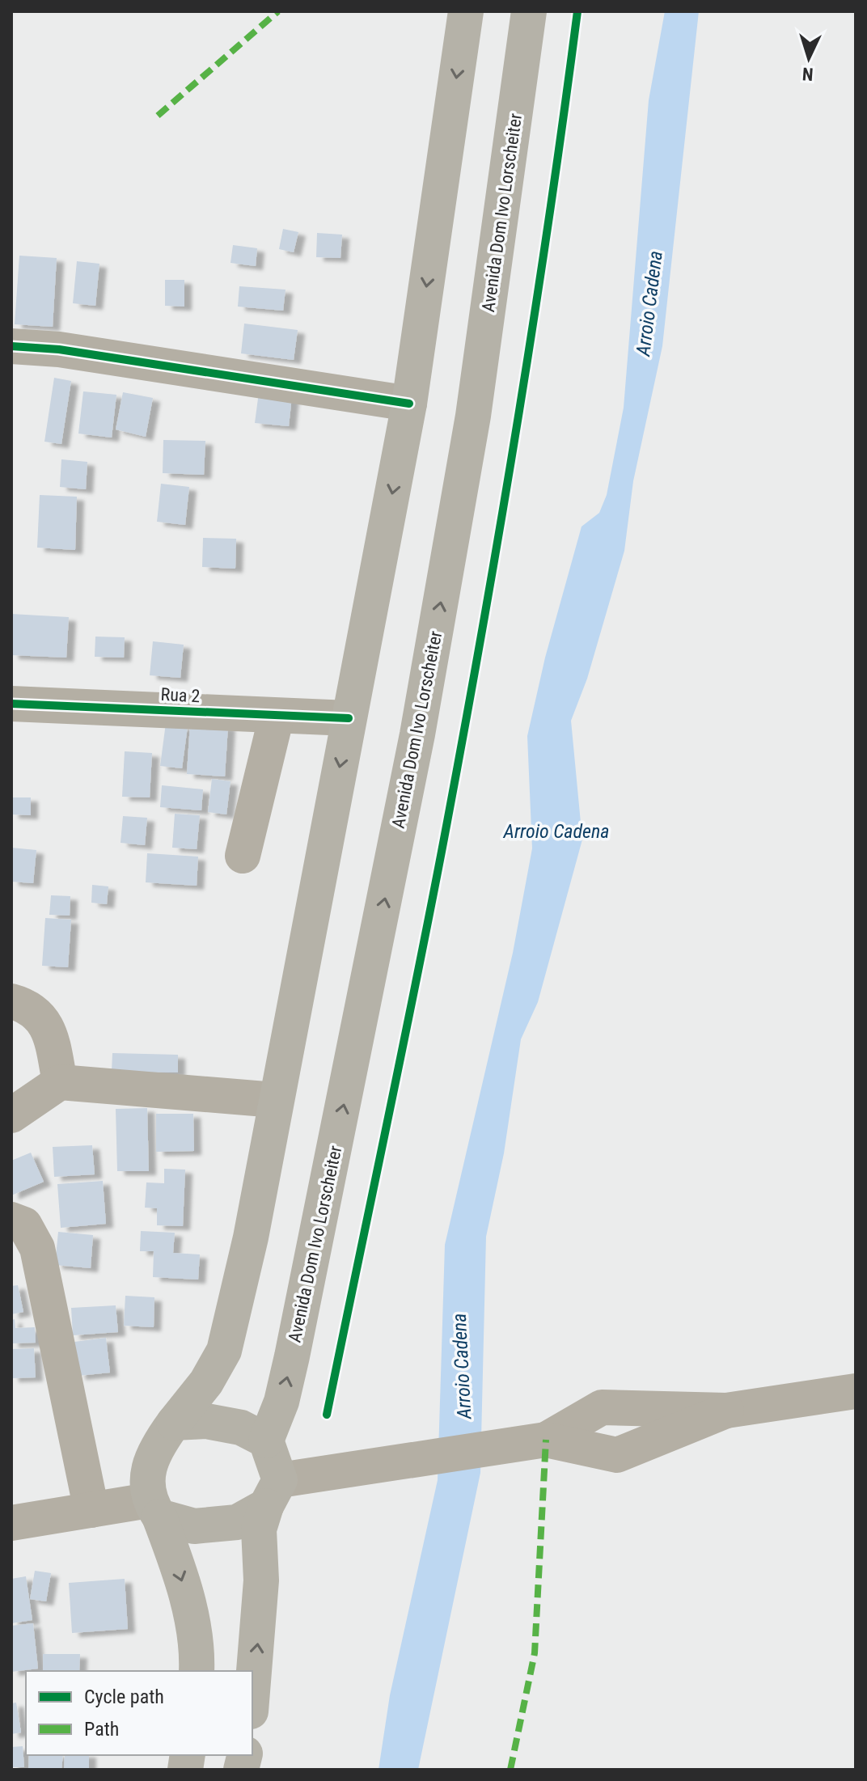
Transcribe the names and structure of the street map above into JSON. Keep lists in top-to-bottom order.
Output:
{
  "streets": {
    "main road": ["Avenida Dom Ivo Lorscheiter"],
    "street": ["Rua 2"]
  },
  "water": ["Arroio Cadena"],
  "legend": ["Cycle path", "Path"],
  "north": "bottom"
}
